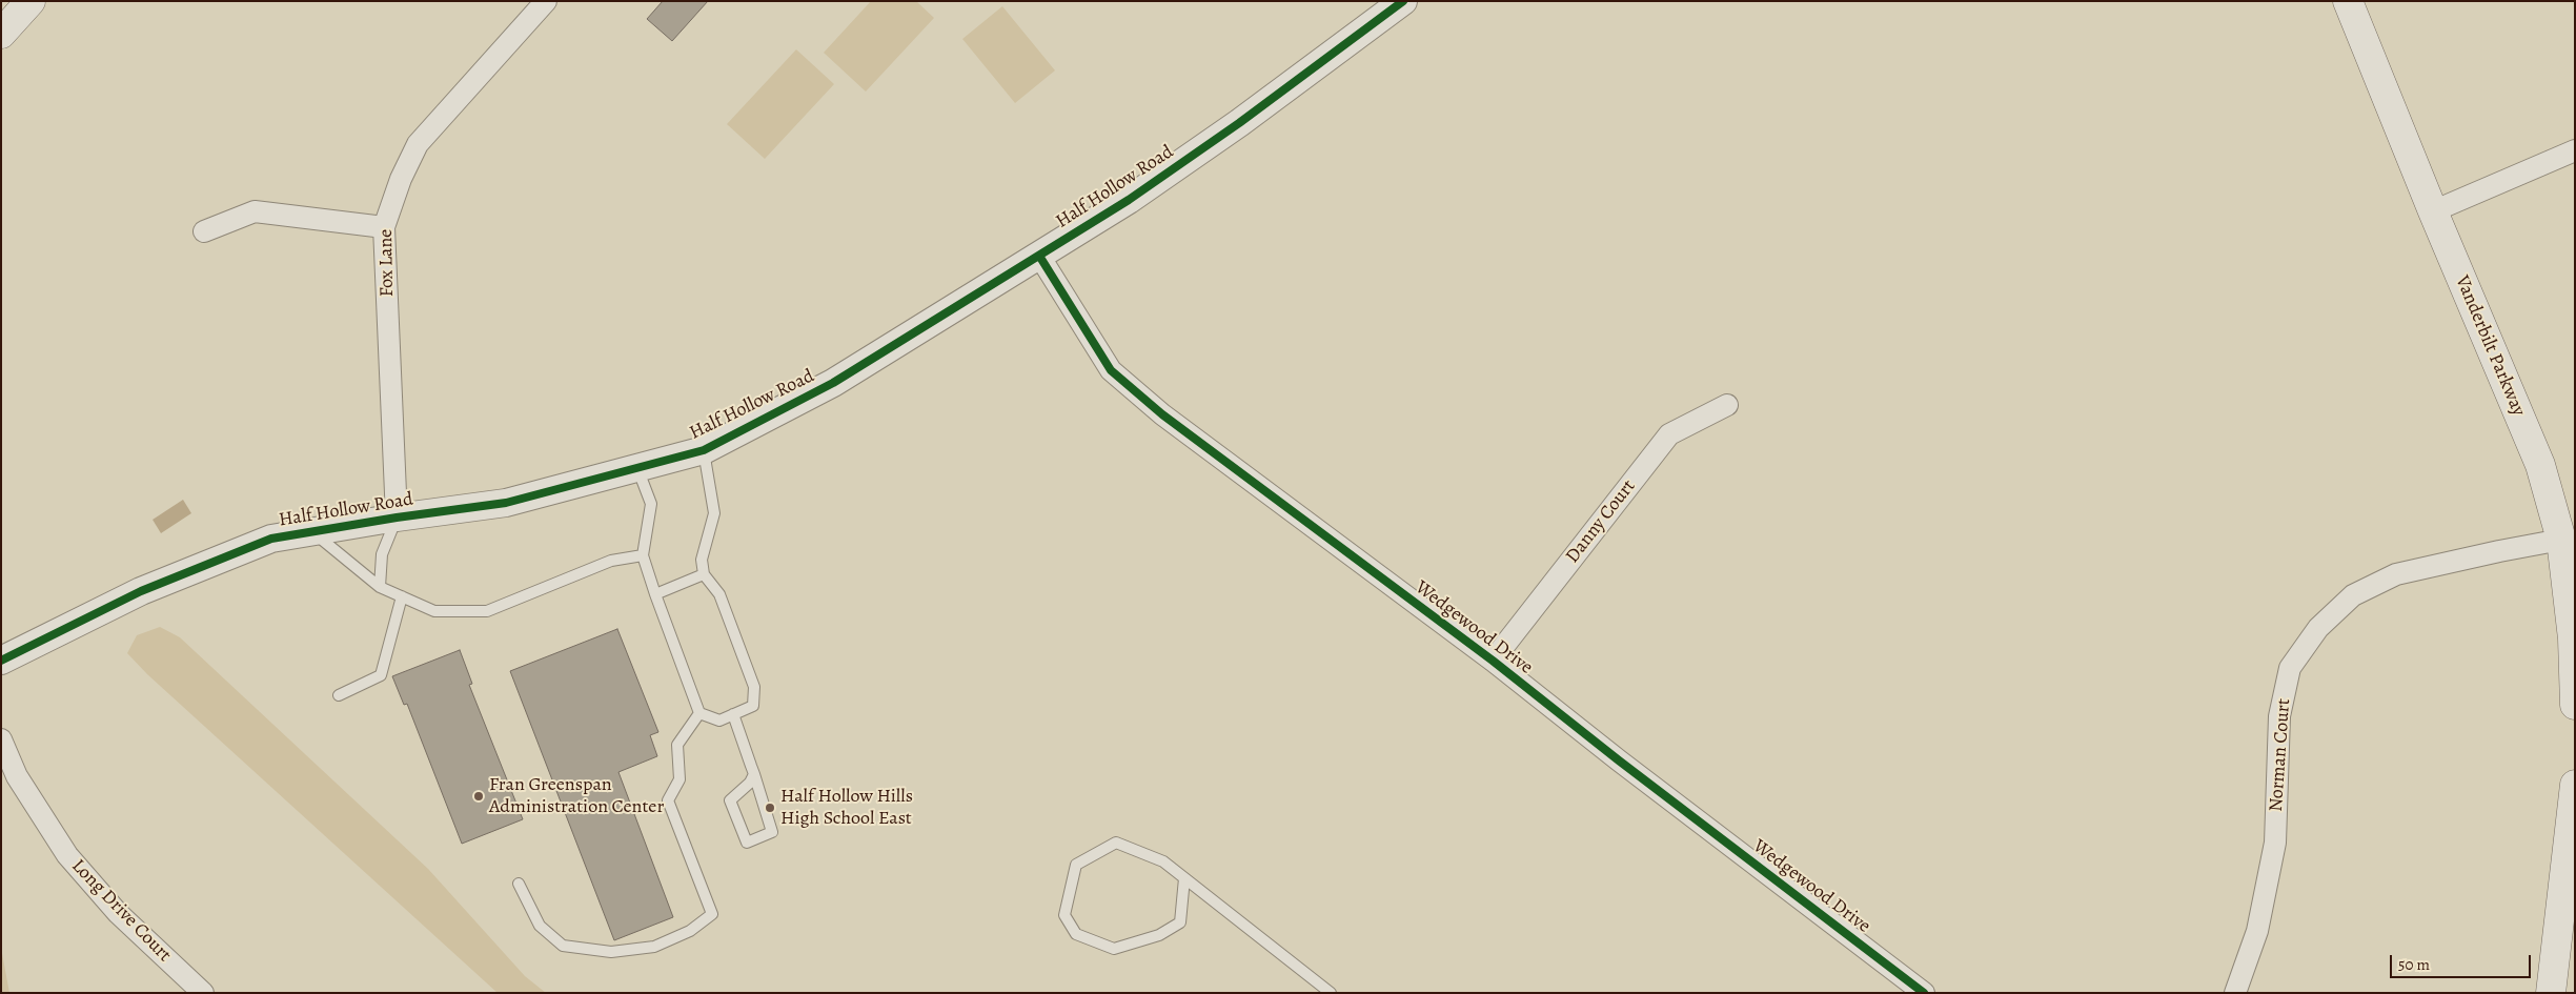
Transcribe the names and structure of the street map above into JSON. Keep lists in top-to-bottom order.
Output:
{
  "streets": {
    "main road": ["Vanderbilt Parkway"],
    "street": [
      "Half Hollow Road",
      "Fox Lane",
      "Danny Court",
      "Wedgewood Drive",
      "Norman Court",
      "Long Drive Court"
    ]
  },
  "crossings": [
    ["Half Hollow Road", "Fox Lane"],
    ["Half Hollow Road", "Wedgewood Drive"],
    ["Vanderbilt Parkway", "Norman Court"],
    ["Danny Court", "Wedgewood Drive"]
  ],
  "places": ["Fran Greenspan Administration Center", "Half Hollow Hills High School East"],
  "scale_bar": "50 m"
}
